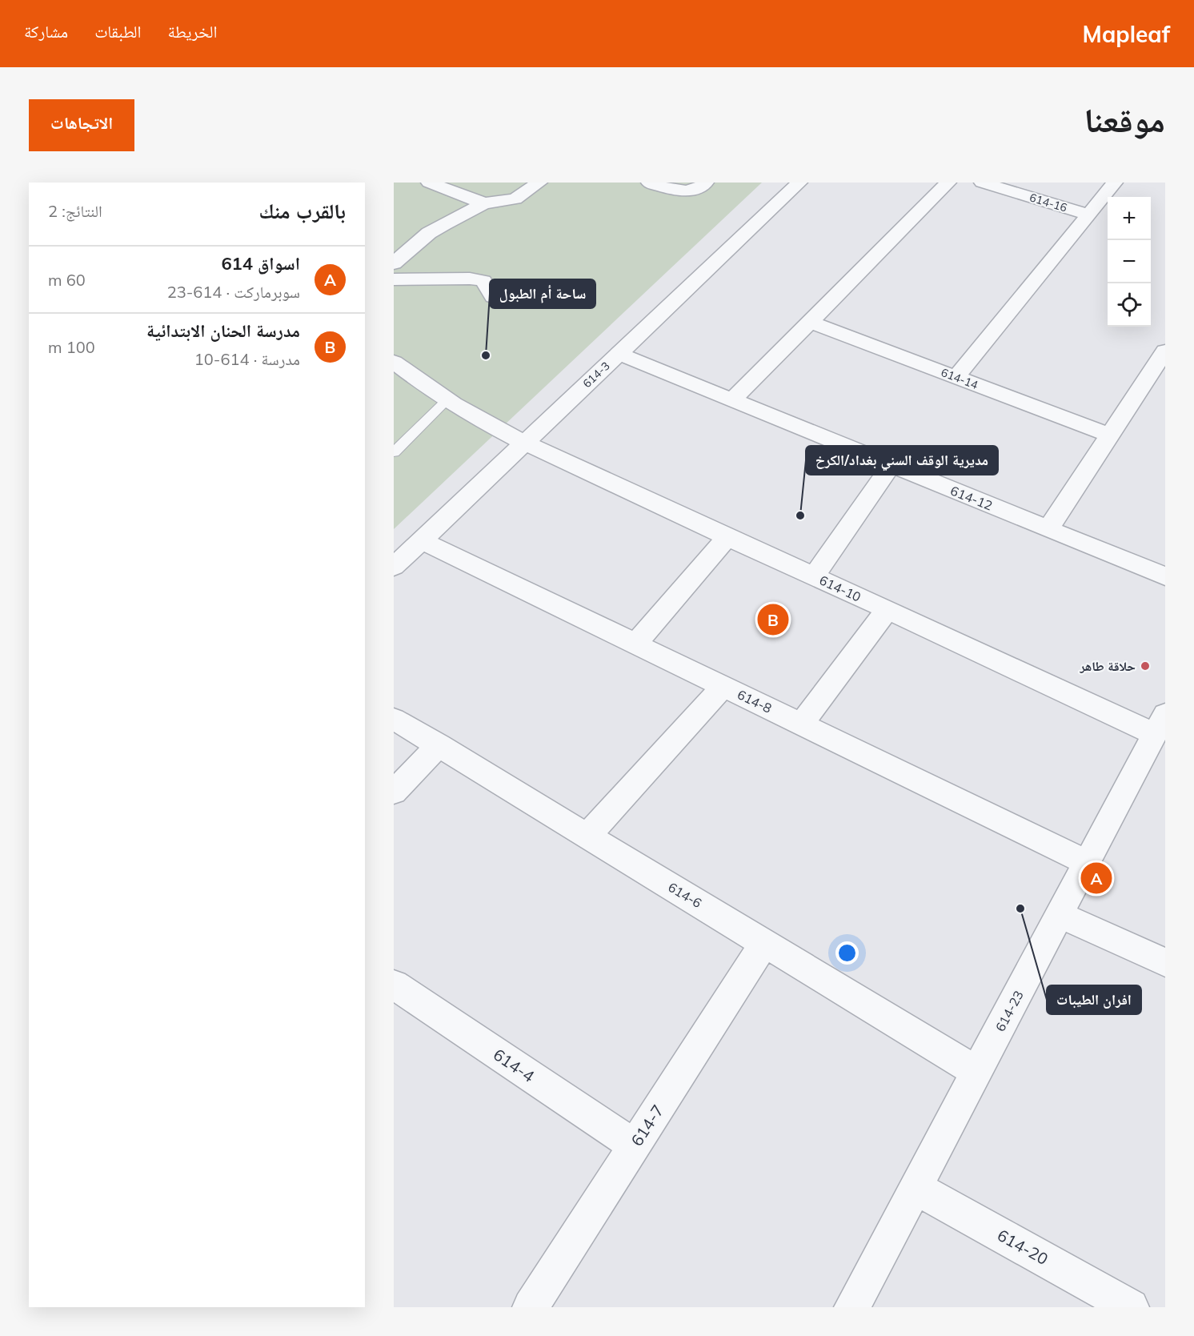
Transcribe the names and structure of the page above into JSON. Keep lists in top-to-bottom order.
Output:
{
  "streets": {
    "street": [
      "614-16",
      "614-3",
      "614-14",
      "614-12",
      "614-10",
      "614-8",
      "614-6",
      "614-23",
      "614-4",
      "614-7",
      "614-20"
    ]
  },
  "crossings": [
    ["614-3", "614-12"],
    ["614-3", "614-10"],
    ["614-3", "614-8"],
    ["614-10", "614-23"],
    ["614-8", "614-23"],
    ["614-6", "614-23"],
    ["614-6", "614-7"],
    ["614-23", "614-20"],
    ["614-4", "614-7"]
  ],
  "places": [
    "ساحة أم الطبول",
    "مديرية الوقف السني بغداد/الكرخ",
    "حلاقة طاهر",
    "افران الطيبات"
  ],
  "page": {
    "header": "Mapleaf",
    "nav": ["الخريطة", "الطبقات", "مشاركة"],
    "title": "موقعنا",
    "buttons": "الاتجاهات",
    "heading": ["بالقرب منك", "النتائج: 2"],
    "map_buttons": ["+", "−"],
    "list": [
      {
        "mark": "A",
        "name": "اسواق 614",
        "note": "سوبرماركت · 614-23",
        "value": "60 m"
      },
      {
        "mark": "B",
        "name": "مدرسة الحنان الابتدائية",
        "note": "مدرسة · 614-10",
        "value": "100 m"
      }
    ],
    "pins": ["B", "A"]
  }
}
